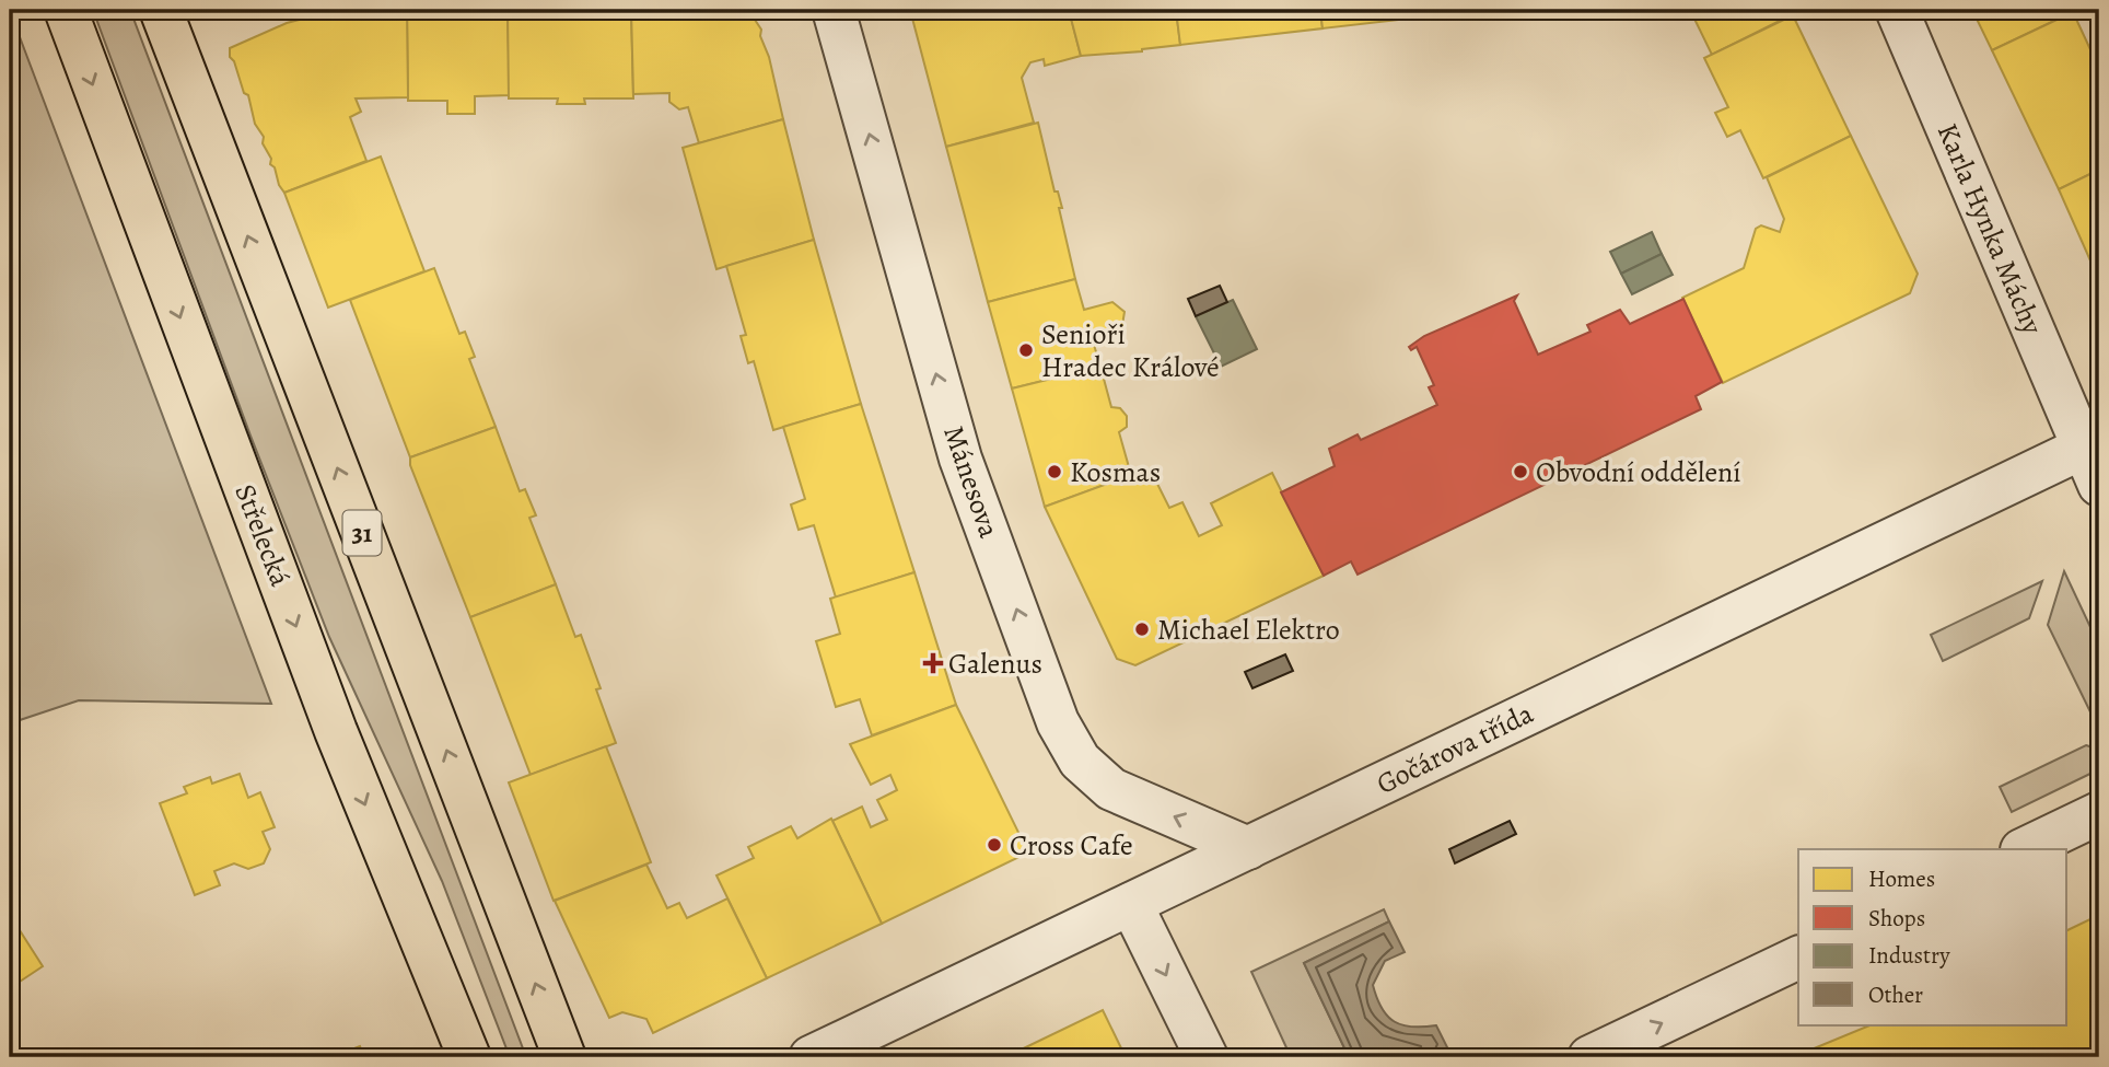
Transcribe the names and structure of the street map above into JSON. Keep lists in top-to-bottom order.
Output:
{
  "streets": {
    "main road": ["31", "Střelecká"],
    "street": ["Karla Hynka Máchy", "Mánesova", "Gočárova třída"]
  },
  "crossings": [
    ["Karla Hynka Máchy", "Gočárova třída"],
    ["Mánesova", "Gočárova třída"]
  ],
  "one_way": ["Mánesova"],
  "places": {
    "other": [
      "Senioři Hradec Králové",
      "Kosmas",
      "Obvodní oddělení",
      "Michael Elektro",
      "Cross Cafe"
    ],
    "health": ["Galenus"]
  },
  "legend": [
    "Homes",
    "Shops",
    "Industry",
    "Other"
  ]
}
